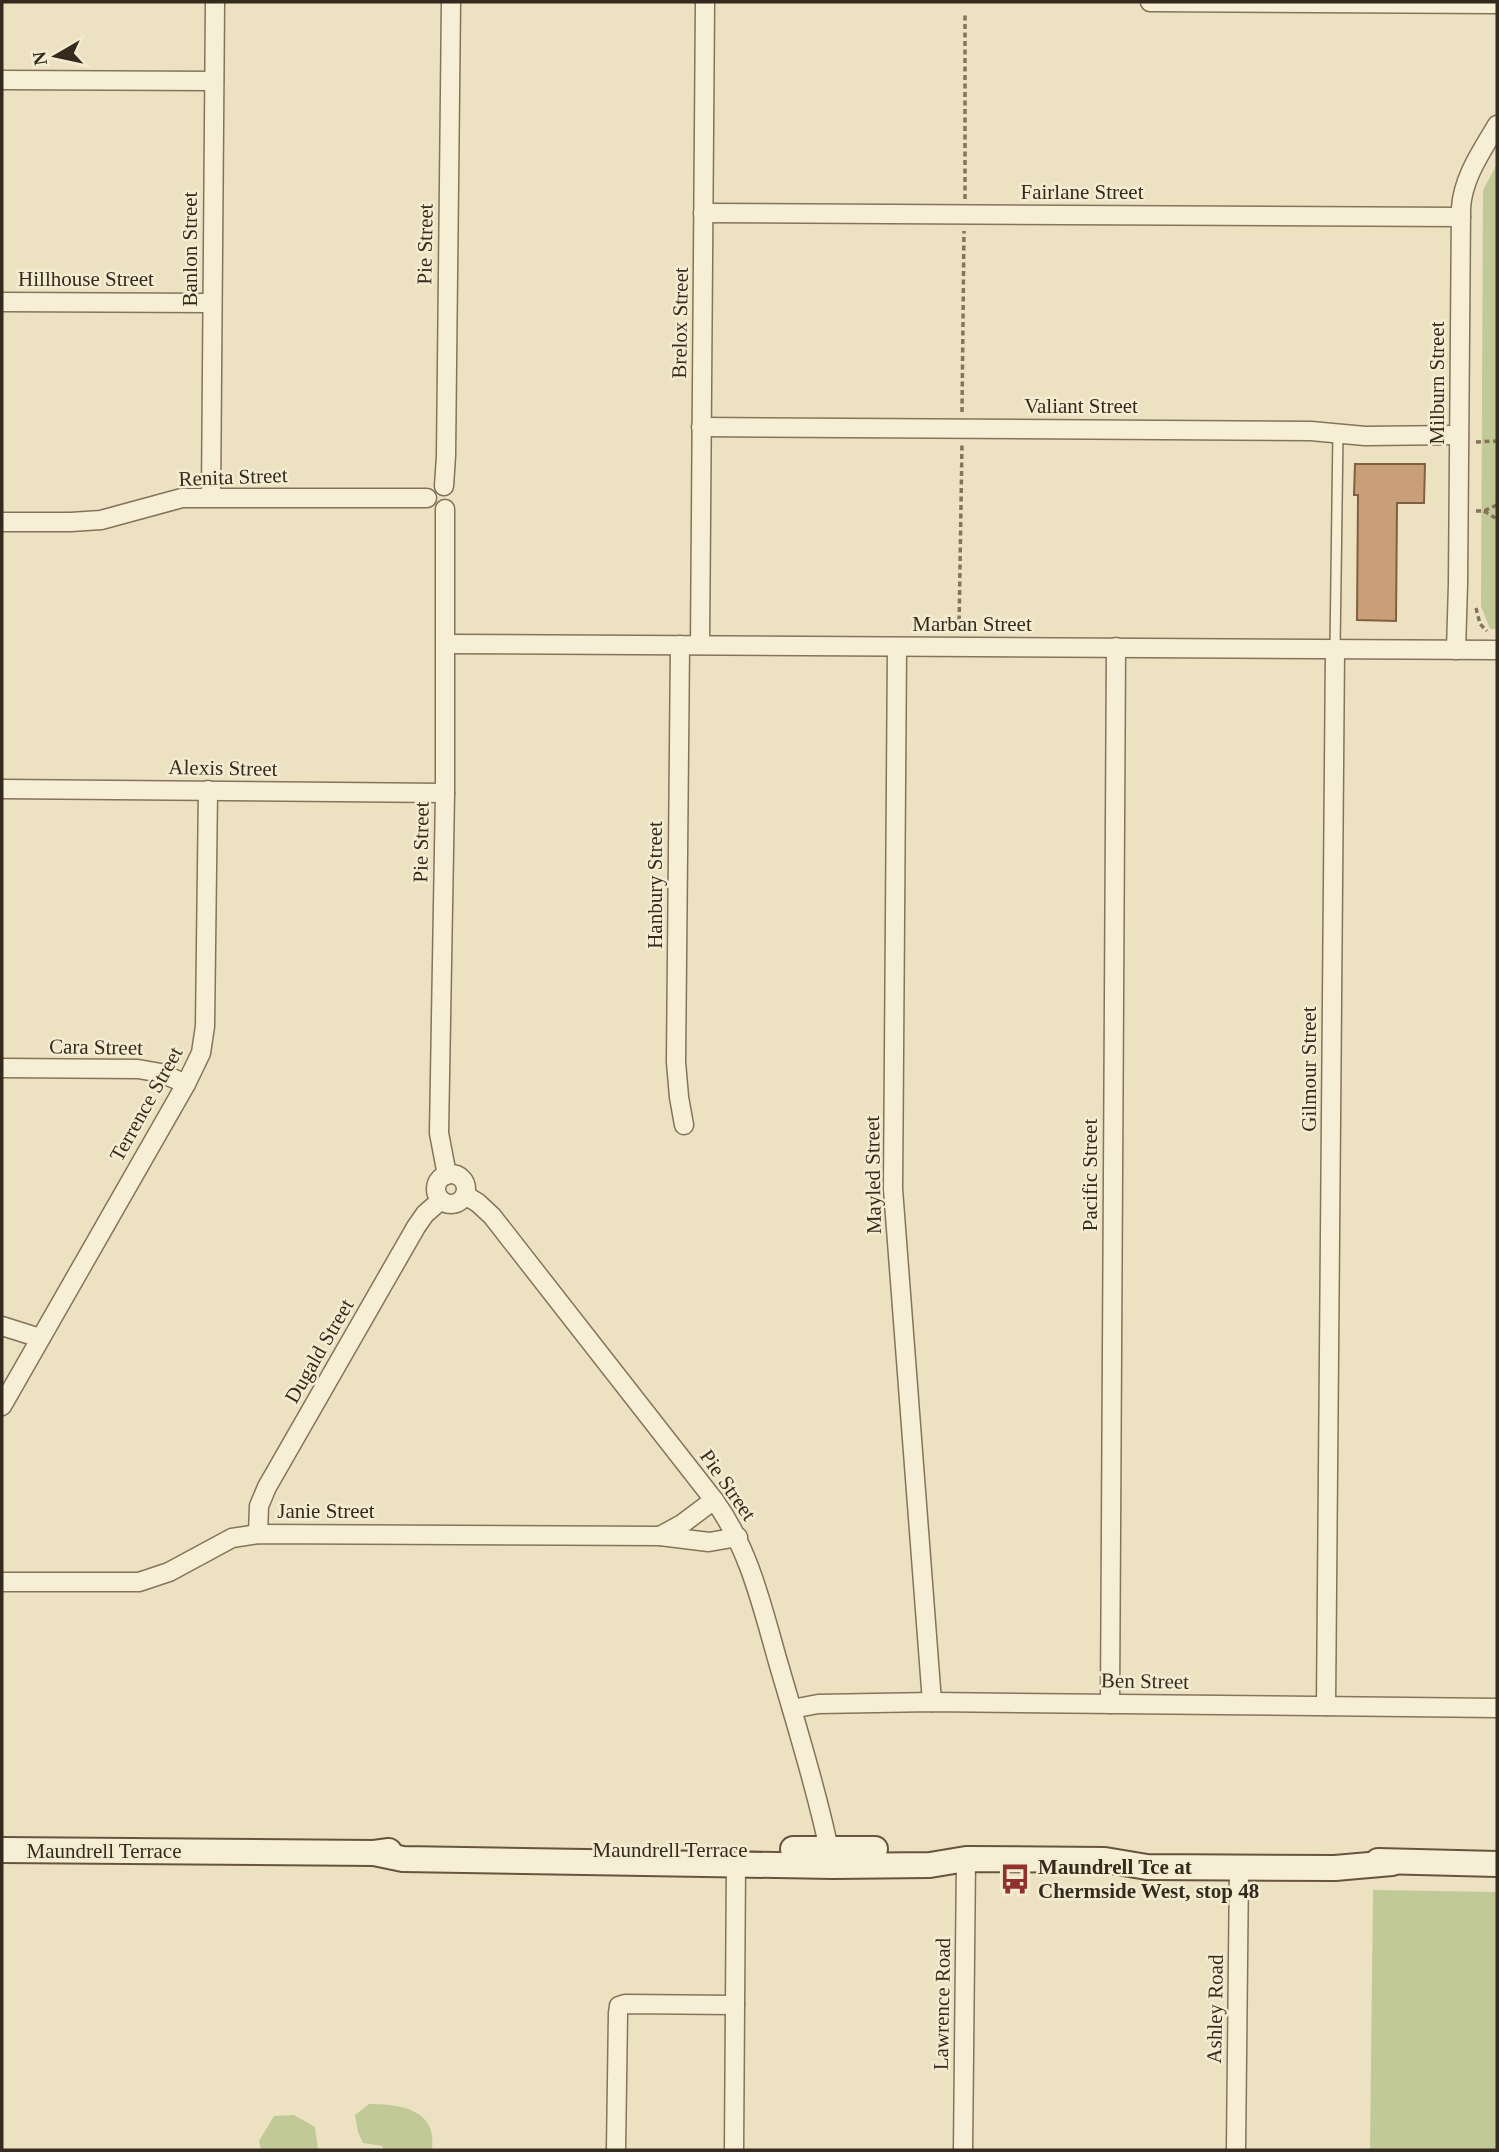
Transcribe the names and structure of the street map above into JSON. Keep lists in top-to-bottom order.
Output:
{
  "streets": {
    "main road": ["Maundrell Terrace"],
    "street": [
      "Fairlane Street",
      "Pie Street",
      "Banlon Street",
      "Hillhouse Street",
      "Brelox Street",
      "Milburn Street",
      "Valiant Street",
      "Renita Street",
      "Marban Street",
      "Alexis Street",
      "Hanbury Street",
      "Cara Street",
      "Gilmour Street",
      "Terrence Street",
      "Mayled Street",
      "Pacific Street",
      "Dugald Street",
      "Janie Street",
      "Ben Street",
      "Lawrence Road",
      "Ashley Road"
    ]
  },
  "crossings": [
    ["Fairlane Street", "Brelox Street"],
    ["Fairlane Street", "Milburn Street"],
    ["Pie Street", "Renita Street"],
    ["Pie Street", "Marban Street"],
    ["Pie Street", "Alexis Street"],
    ["Pie Street", "Dugald Street"],
    ["Pie Street", "Janie Street"],
    ["Pie Street", "Ben Street"],
    ["Pie Street", "Maundrell Terrace"],
    ["Banlon Street", "Hillhouse Street"],
    ["Banlon Street", "Renita Street"],
    ["Brelox Street", "Valiant Street"],
    ["Brelox Street", "Marban Street"],
    ["Milburn Street", "Valiant Street"],
    ["Milburn Street", "Marban Street"],
    ["Valiant Street", "Gilmour Street"],
    ["Marban Street", "Hanbury Street"],
    ["Marban Street", "Gilmour Street"],
    ["Marban Street", "Mayled Street"],
    ["Marban Street", "Pacific Street"],
    ["Alexis Street", "Terrence Street"],
    ["Cara Street", "Terrence Street"],
    ["Gilmour Street", "Ben Street"],
    ["Mayled Street", "Ben Street"],
    ["Pacific Street", "Ben Street"],
    ["Dugald Street", "Janie Street"],
    ["Maundrell Terrace", "Lawrence Road"],
    ["Maundrell Terrace", "Ashley Road"]
  ],
  "places": {
    "bus stop": ["Maundrell Tce at Chermside West, stop 48"]
  },
  "north": "left"
}
